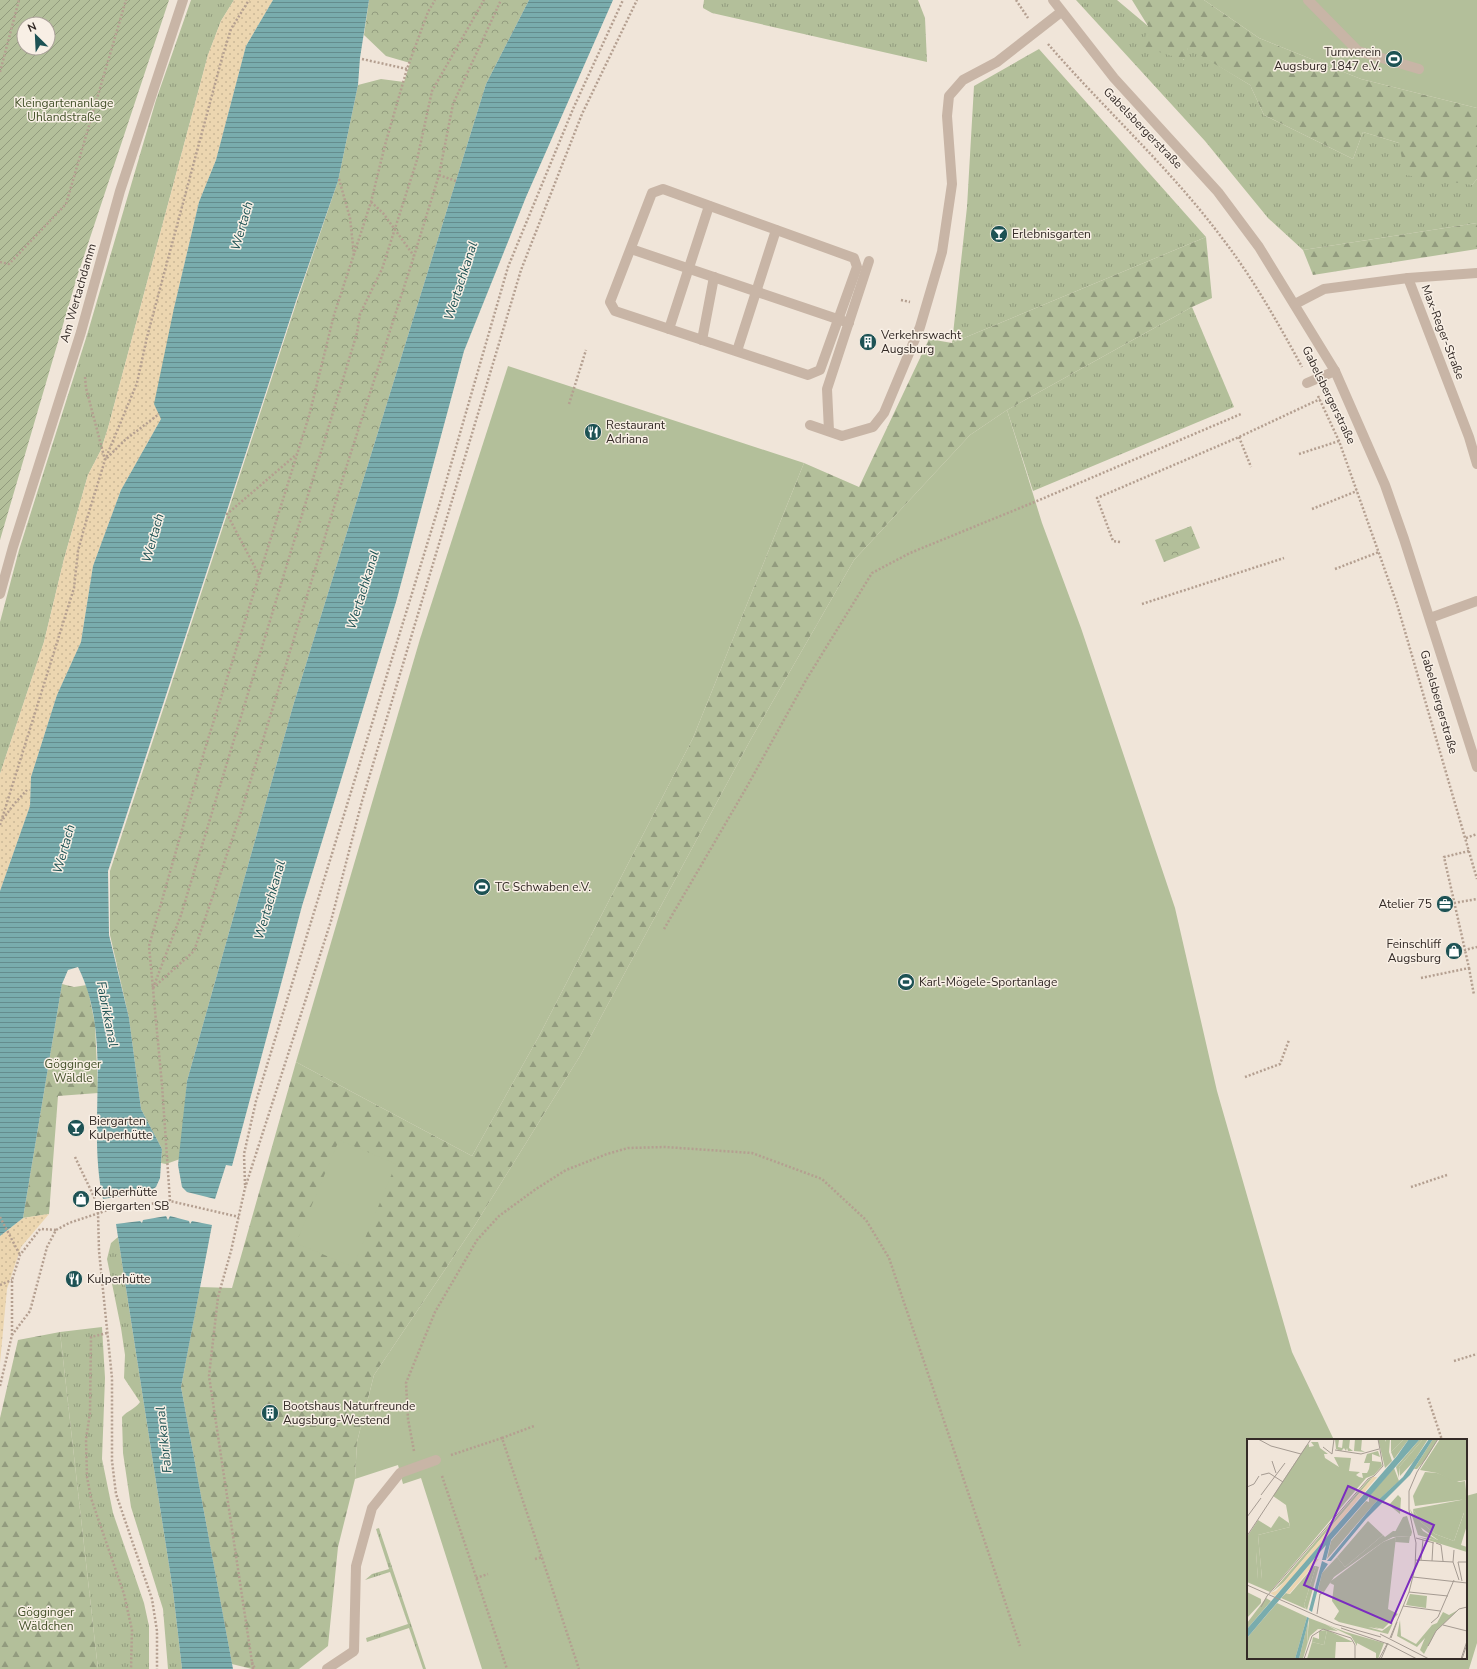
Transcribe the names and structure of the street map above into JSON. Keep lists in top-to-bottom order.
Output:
{
  "streets": {
    "street": ["Gabelsbergerstraße", "Am Wertachdamm", "Max-Reger-Straße"]
  },
  "crossings": [
    ["Gabelsbergerstraße", "Max-Reger-Straße"]
  ],
  "water": ["Wertach", "Wertachkanal", "Fabrikkanal"],
  "parks": ["Kleingartenanlage Uhlandstraße", "Gögginger Wäldle", "Gögginger Wäldchen"],
  "places": {
    "sports": ["Turnverein Augsburg 1847 e.V.", "TC Schwaben e.V.", "Karl-Mögele-Sportanlage"],
    "bar": ["Erlebnisgarten", "Biergarten Kulperhütte"],
    "building": ["Verkehrswacht Augsburg", "Bootshaus Naturfreunde Augsburg-Westend"],
    "restaurant": ["Restaurant Adriana", "Kulperhütte"],
    "office": ["Atelier 75"],
    "shop": ["Feinschliff Augsburg", "Kulperhütte Biergarten SB"]
  },
  "north": "top left"
}
